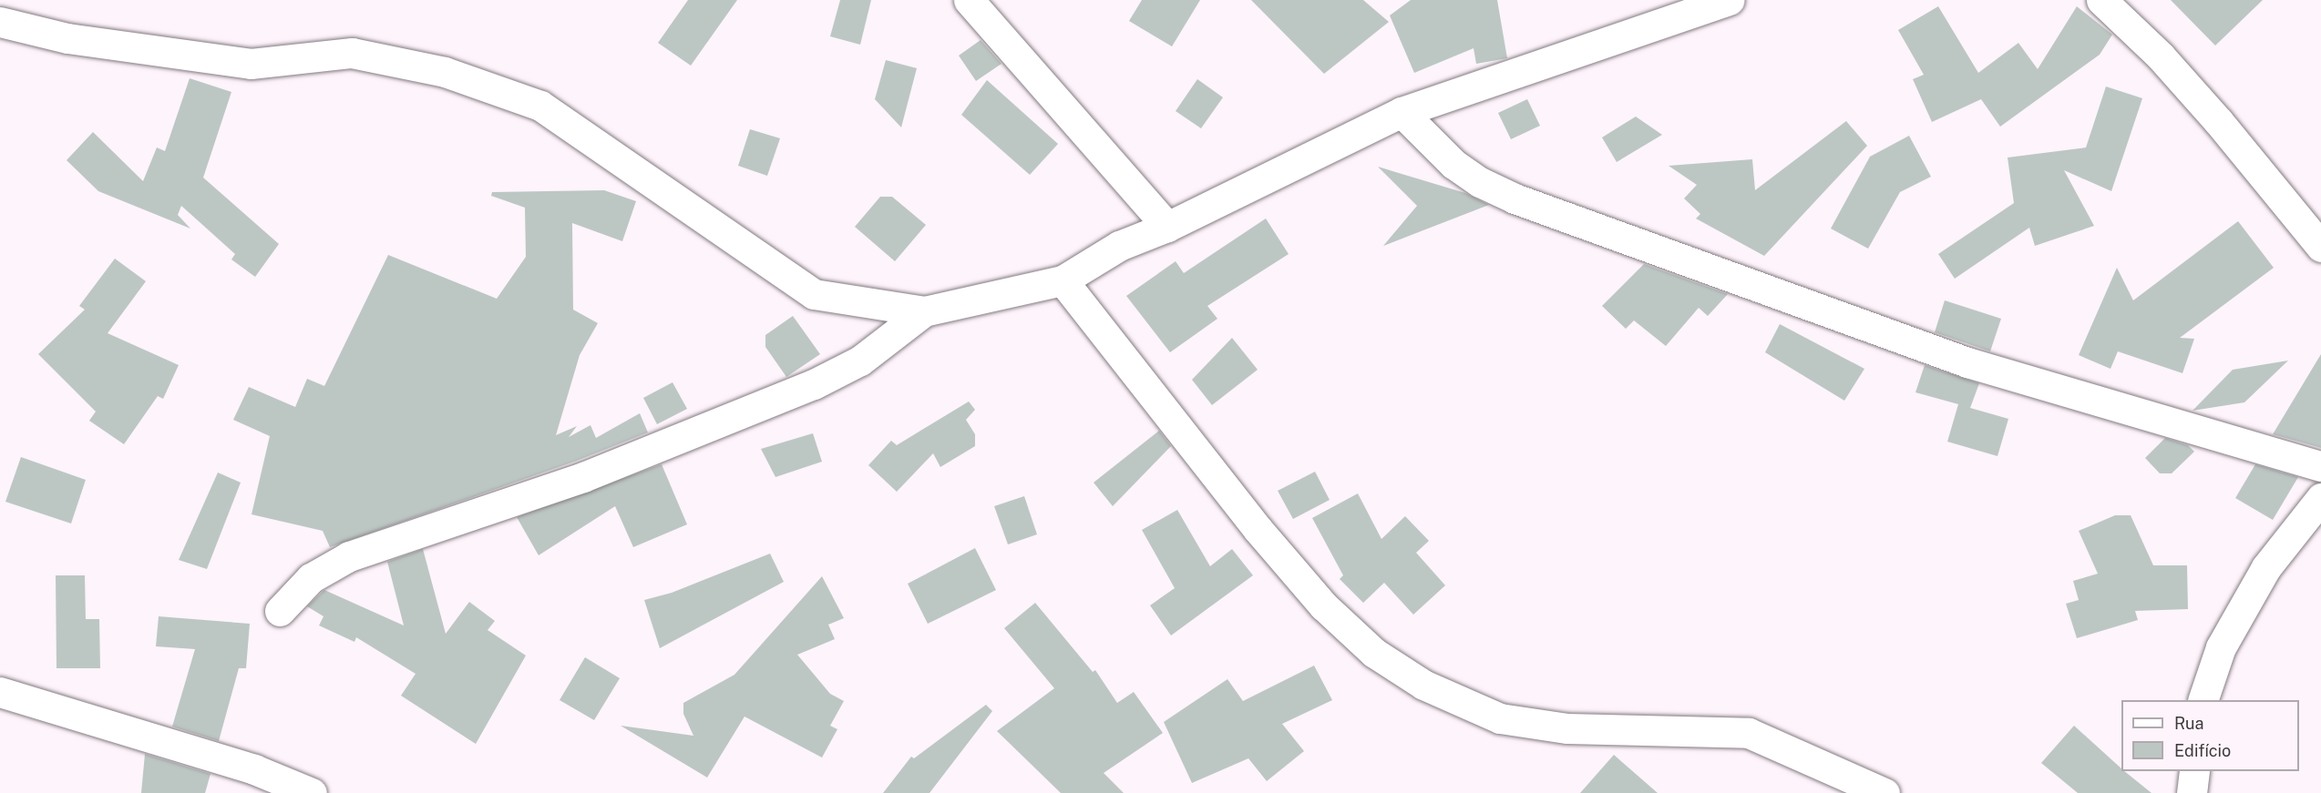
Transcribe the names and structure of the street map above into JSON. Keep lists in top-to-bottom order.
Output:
{
  "legend": ["Rua", "Edifício"]
}
